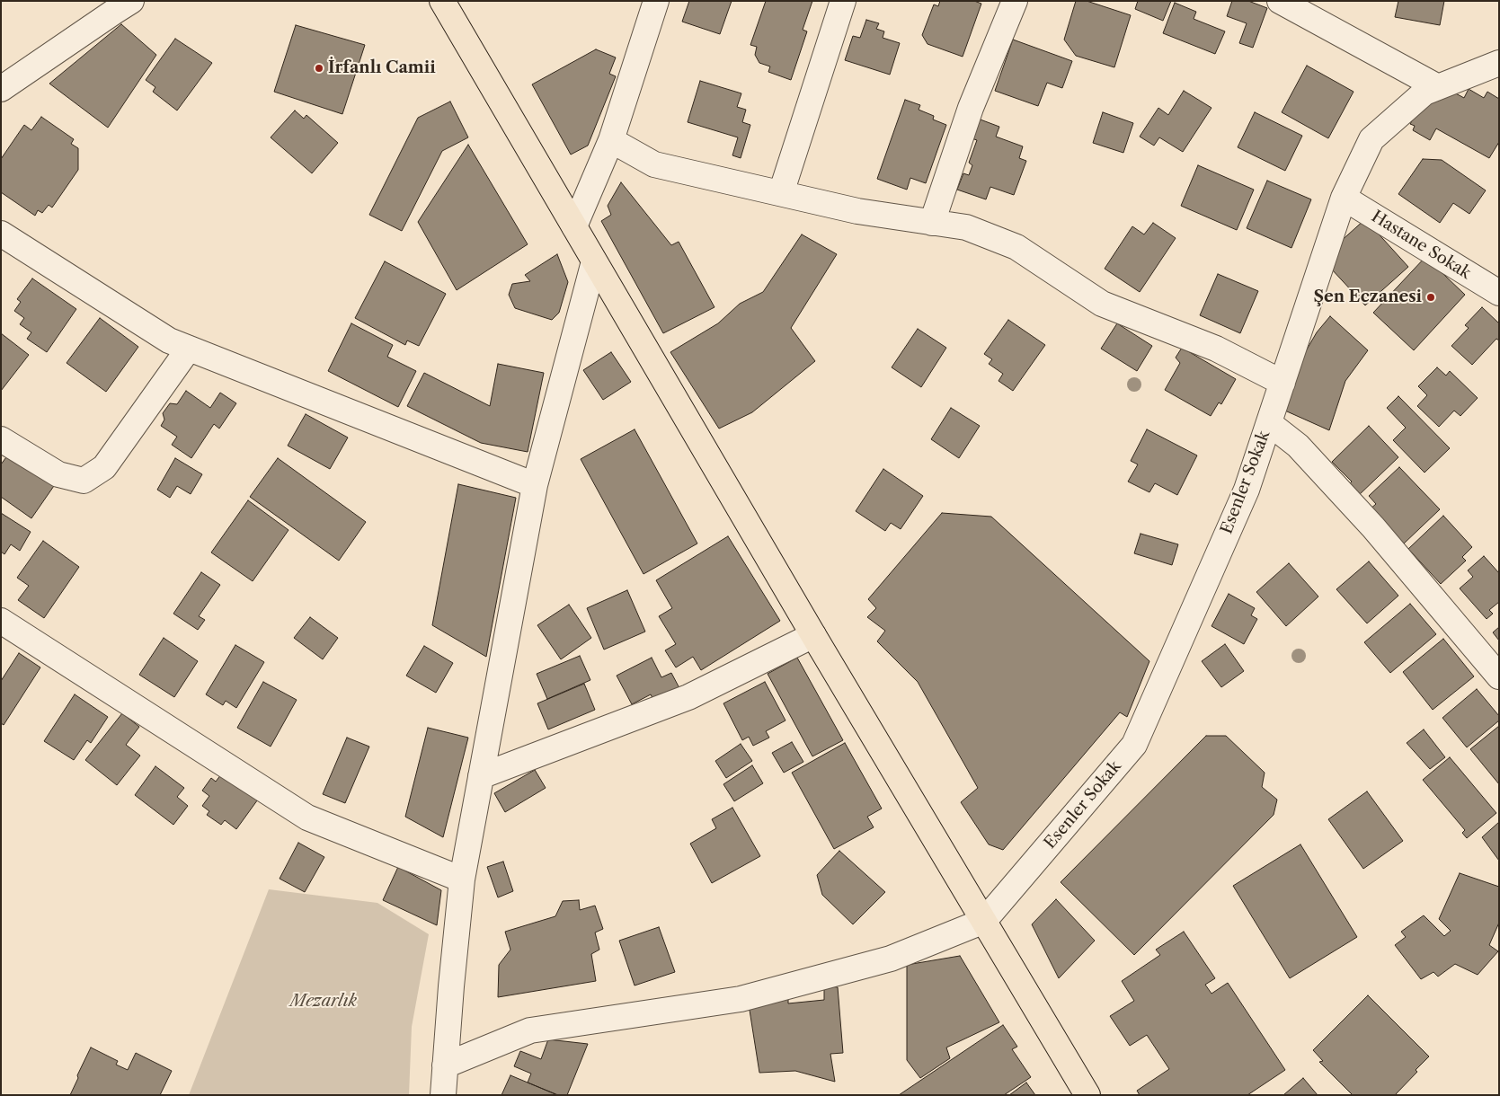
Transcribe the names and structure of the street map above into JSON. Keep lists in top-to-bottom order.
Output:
{
  "streets": {
    "street": ["Hastane Sokak", "Esenler Sokak"]
  },
  "crossings": [
    ["Hastane Sokak", "Esenler Sokak"]
  ],
  "parks": ["Mezarlık"],
  "places": ["İrfanlı Camii", "Şen Eczanesi"]
}
